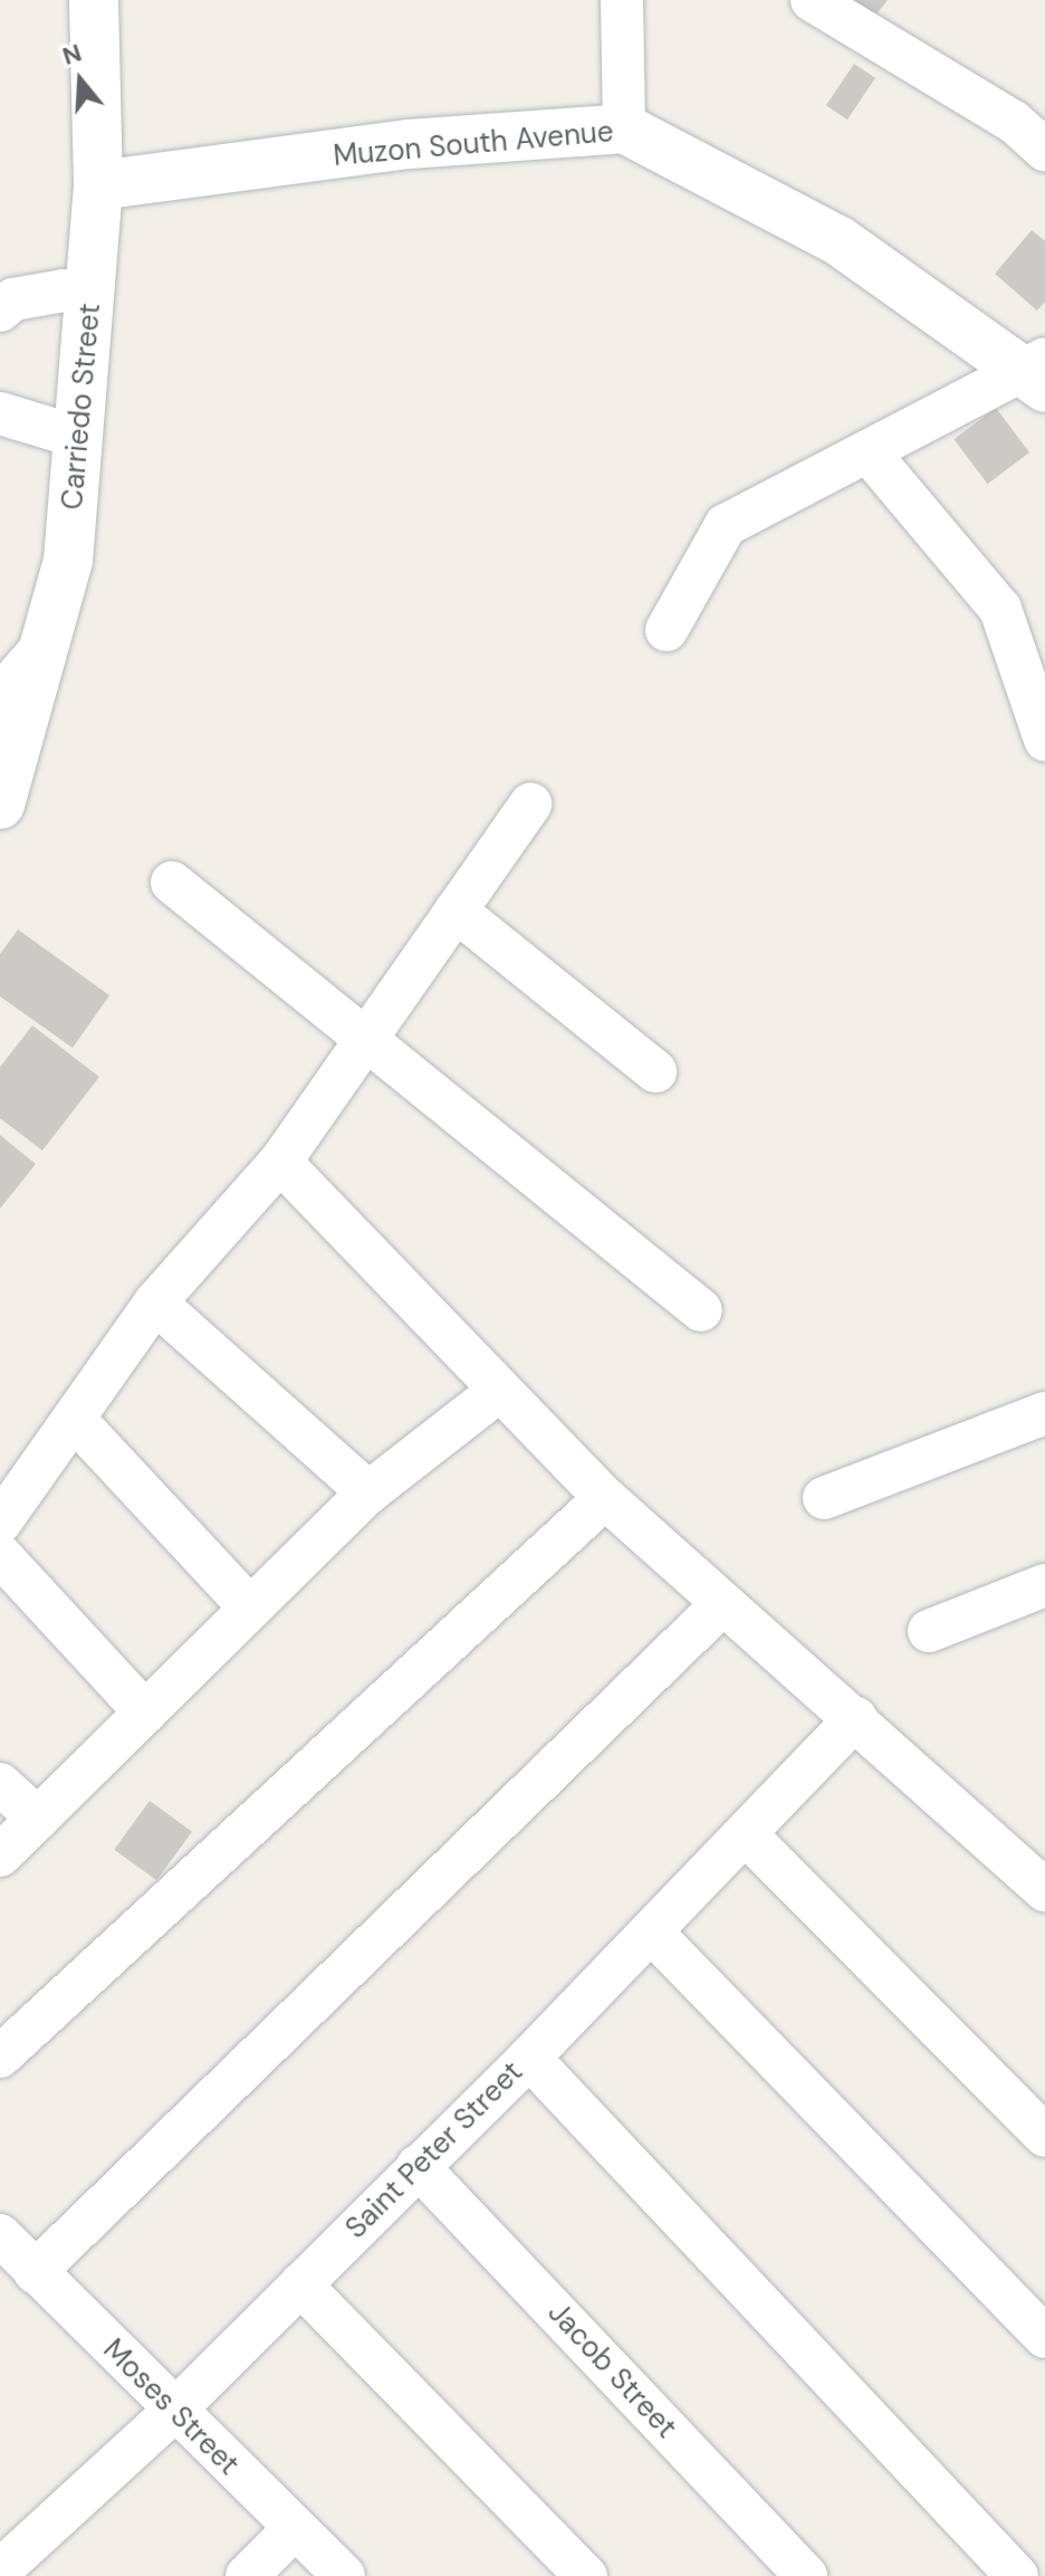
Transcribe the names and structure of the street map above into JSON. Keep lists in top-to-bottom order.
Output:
{
  "streets": {
    "street": [
      "Muzon South Avenue",
      "Carriedo Street",
      "Saint Peter Street",
      "Jacob Street",
      "Moses Street"
    ]
  },
  "crossings": [
    ["Muzon South Avenue", "Carriedo Street"],
    ["Saint Peter Street", "Jacob Street"],
    ["Saint Peter Street", "Moses Street"]
  ],
  "north": "top"
}
